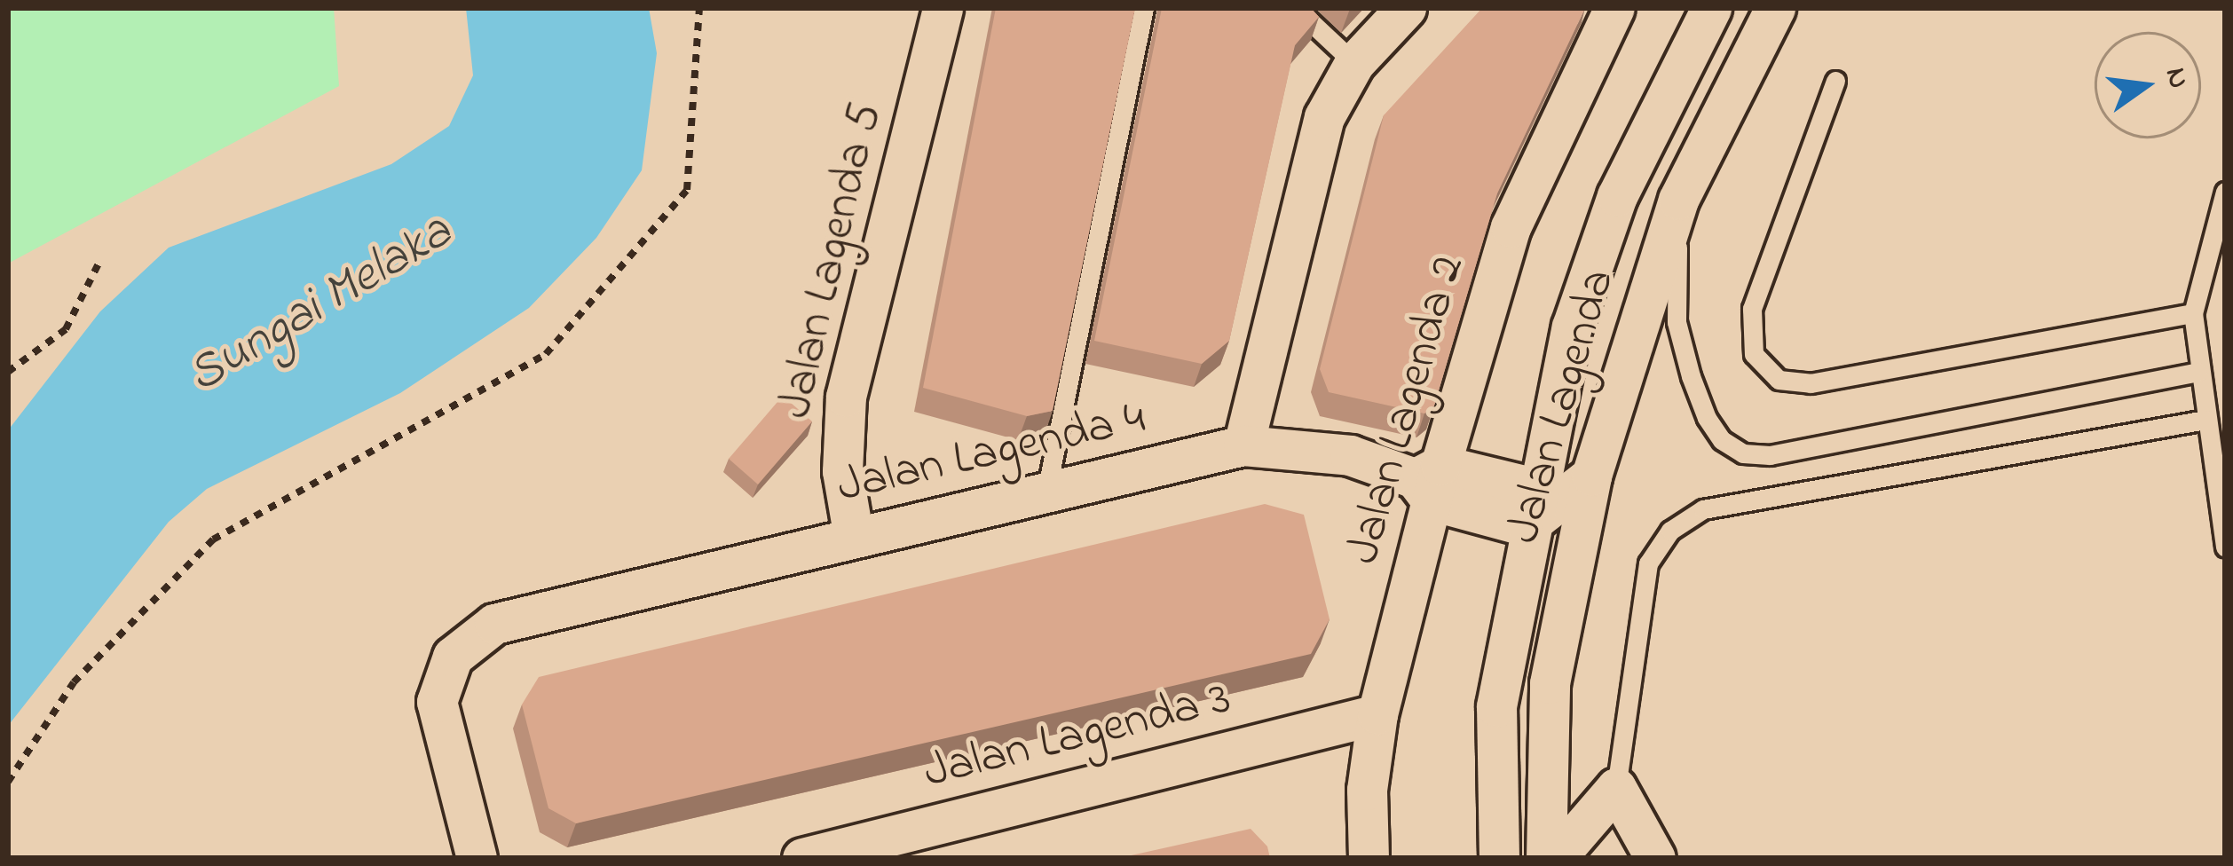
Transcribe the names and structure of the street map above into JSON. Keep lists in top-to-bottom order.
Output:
{
  "streets": {
    "street": [
      "Jalan Lagenda 5",
      "Jalan Lagenda",
      "Jalan Lagenda 2",
      "Jalan Lagenda 4",
      "Jalan Lagenda 3"
    ]
  },
  "crossings": [
    ["Jalan Lagenda 5", "Jalan Lagenda 4"],
    ["Jalan Lagenda", "Jalan Lagenda 4"],
    ["Jalan Lagenda 2", "Jalan Lagenda 4"],
    ["Jalan Lagenda 2", "Jalan Lagenda 3"]
  ],
  "water": ["Sungai Melaka"],
  "north": "right"
}
